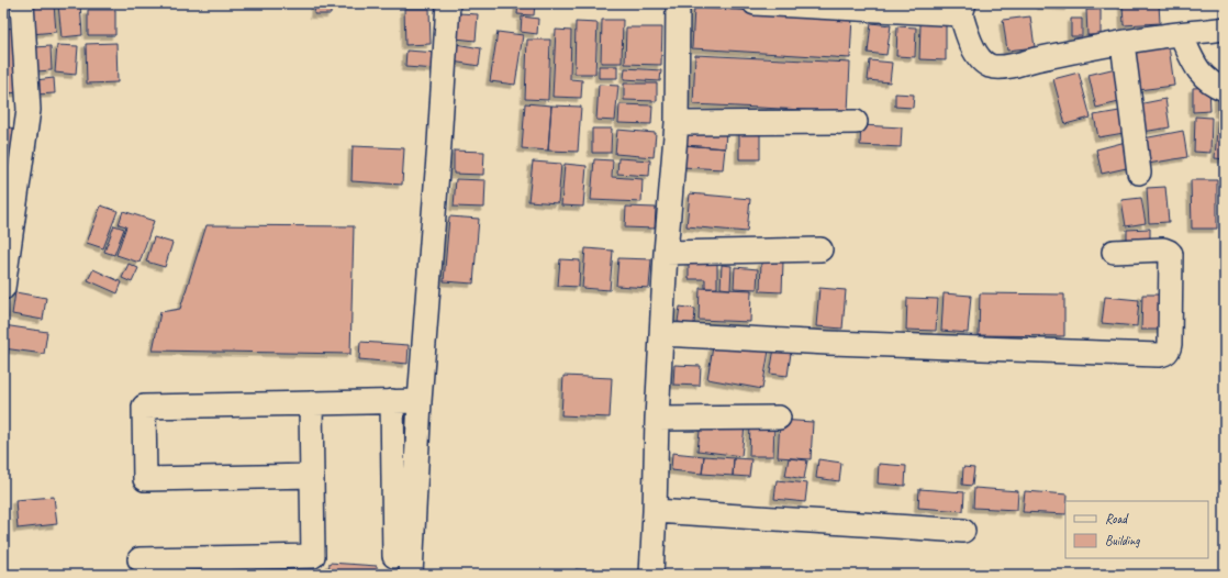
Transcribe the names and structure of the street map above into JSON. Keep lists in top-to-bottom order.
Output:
{
  "legend": ["Road", "Building"]
}
